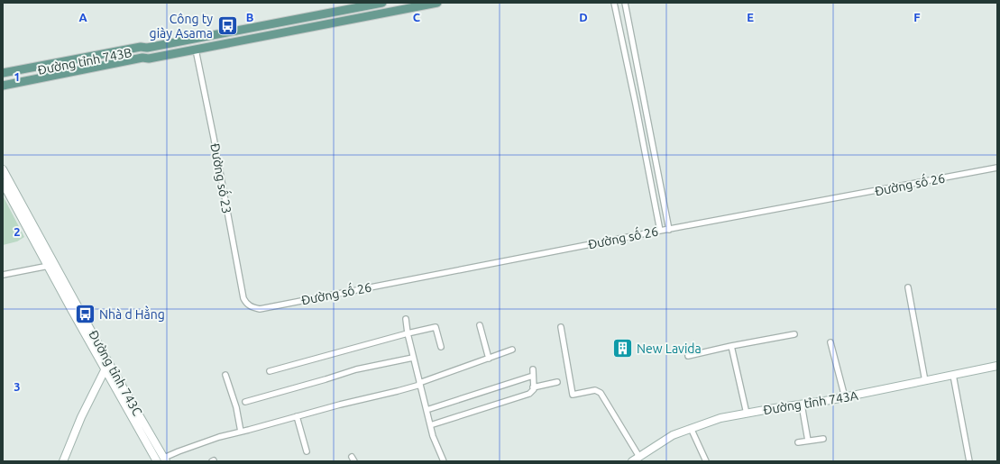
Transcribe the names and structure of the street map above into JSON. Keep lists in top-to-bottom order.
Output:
{
  "streets": {
    "main road": ["Đường tỉnh 743B", "Đường tỉnh 743C", "Đường tỉnh 743A"],
    "street": ["Đường số 23", "Đường số 26"]
  },
  "crossings": [
    ["Đường tỉnh 743B", "Đường số 23"],
    ["Đường số 23", "Đường số 26"]
  ],
  "places": {
    "bus stop": ["Công ty giày Asama", "Nhà d Hằng"],
    "building": ["New Lavida"]
  },
  "grid": {
    "columns": [
      "A",
      "B",
      "C",
      "D",
      "E",
      "F"
    ],
    "rows": ["1", "2", "3"]
  }
}
